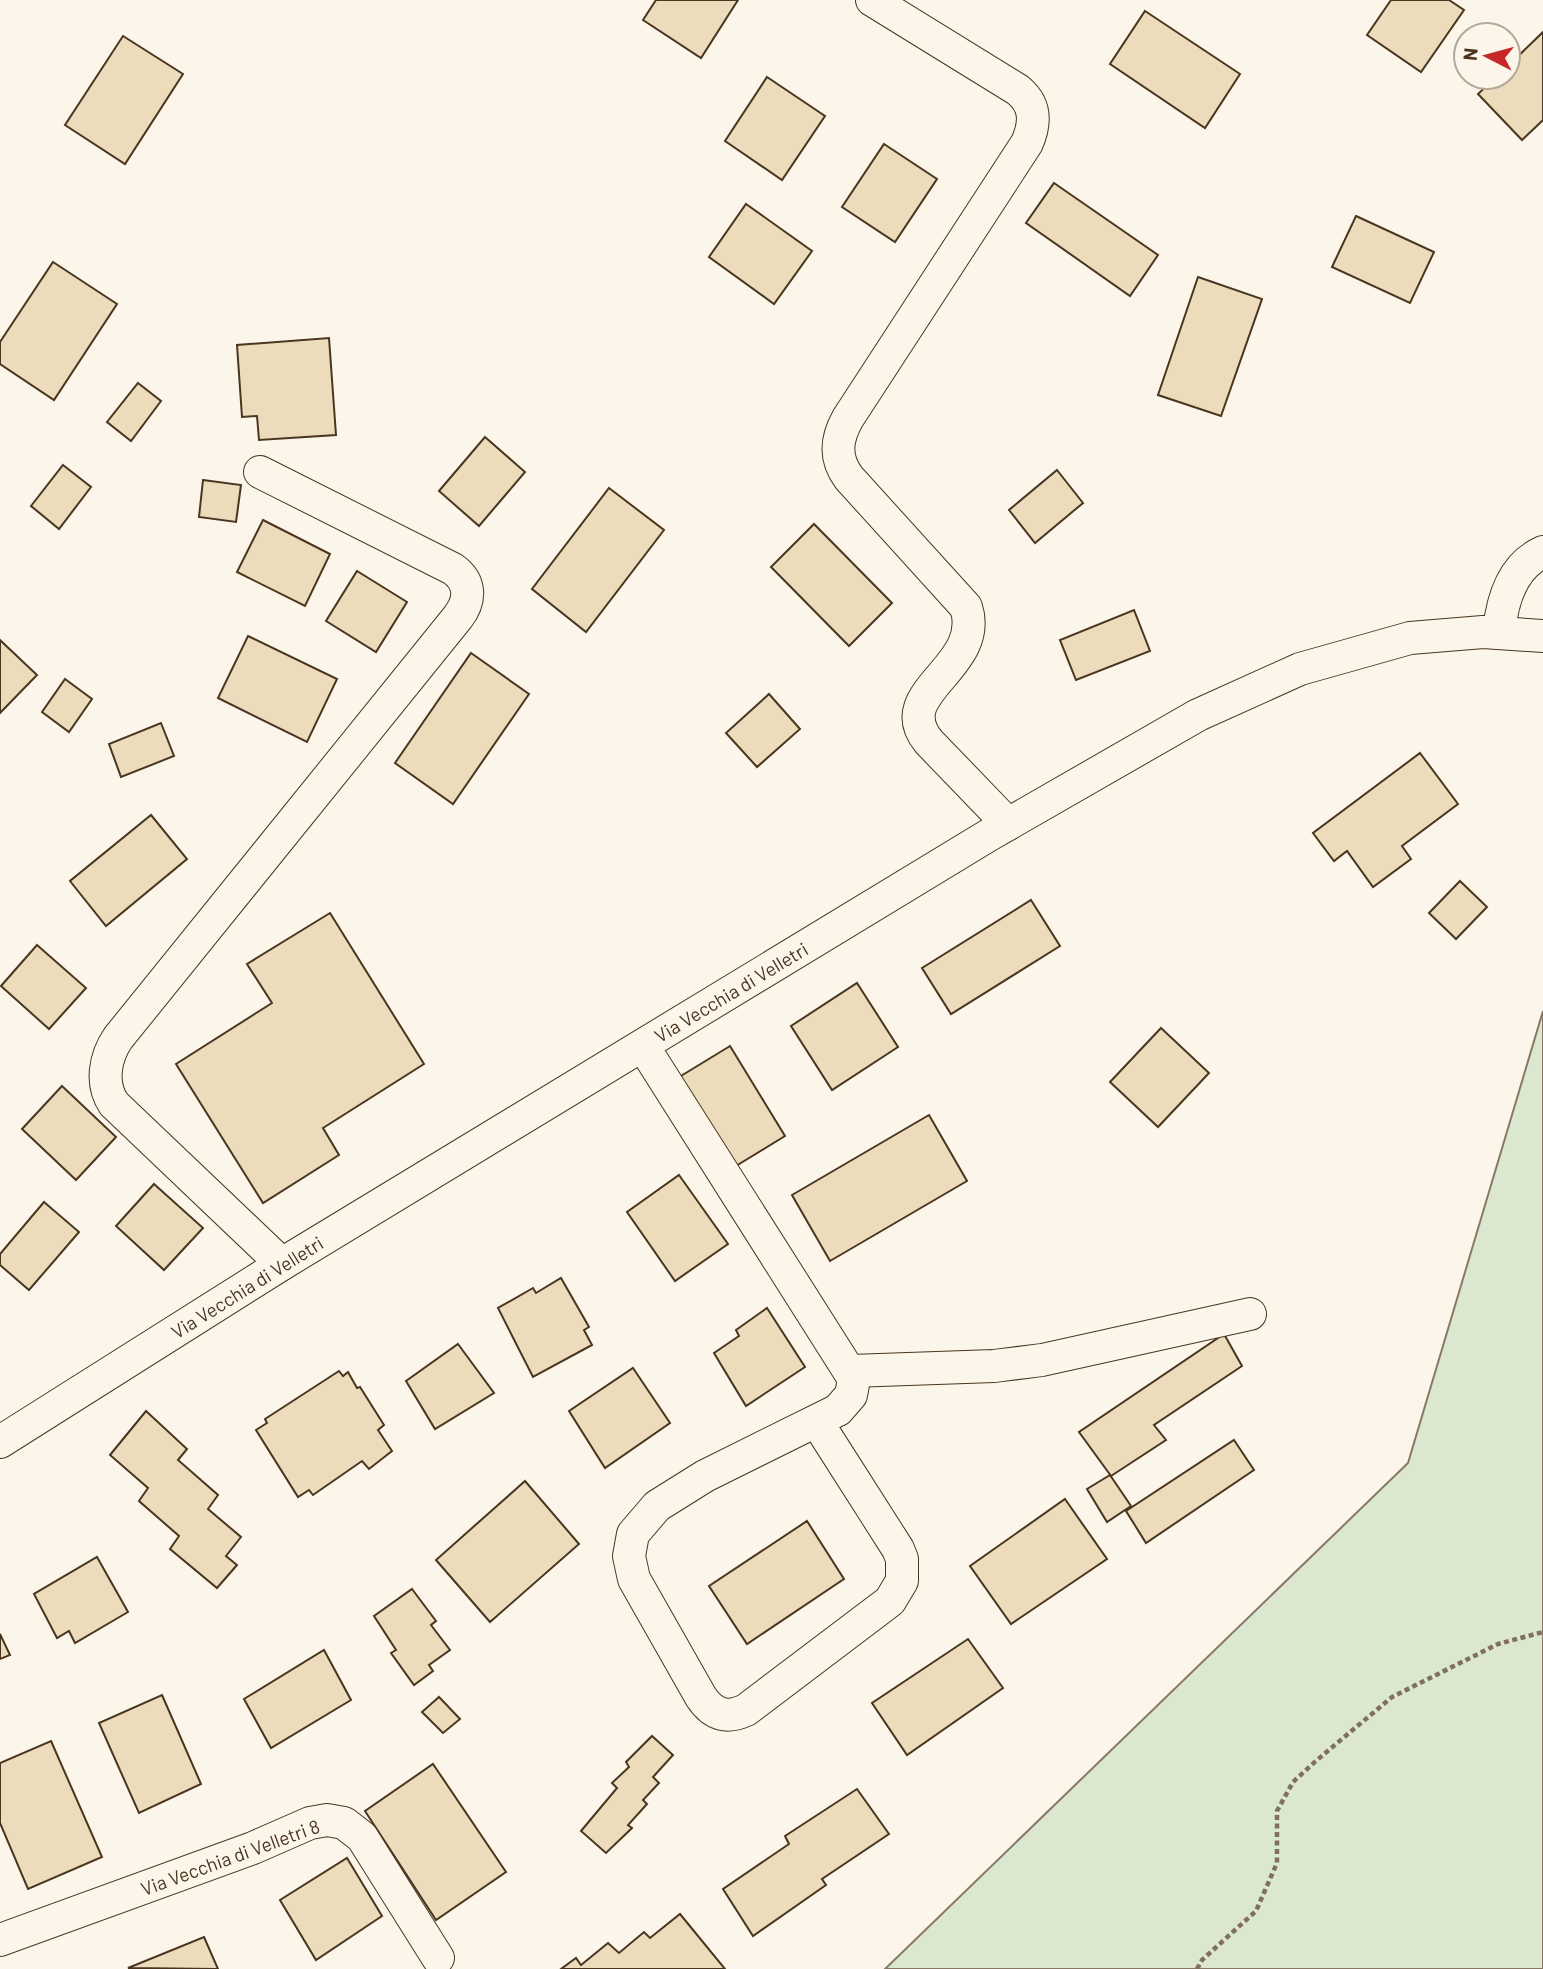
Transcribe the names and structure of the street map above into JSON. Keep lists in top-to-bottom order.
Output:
{
  "streets": {
    "street": ["Via Vecchia di Velletri", "Via Vecchia di Velletri 8"]
  },
  "north": "left"
}
